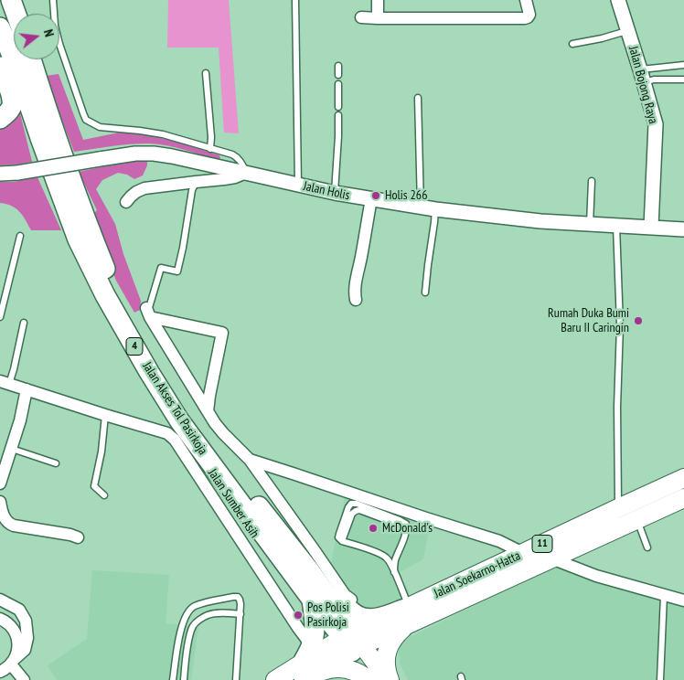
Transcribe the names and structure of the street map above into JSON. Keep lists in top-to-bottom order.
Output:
{
  "streets": {
    "highway": [
      "4",
      "Jalan Akses Tol Pasirkoja",
      "11",
      "Jalan Soekarno-Hatta"
    ],
    "street": ["Jalan Bojong Raya", "Jalan Holis", "Jalan Sumber Asih"]
  },
  "crossings": [
    ["Jalan Bojong Raya", "Jalan Holis"],
    ["Jalan Akses Tol Pasirkoja", "Jalan Soekarno-Hatta"],
    ["Jalan Sumber Asih", "Jalan Soekarno-Hatta"]
  ],
  "places": [
    "Holis 266",
    "Rumah Duka Bumi Baru II Caringin",
    "McDonald's",
    "Pos Polisi Pasirkoja"
  ],
  "north": "right"
}
